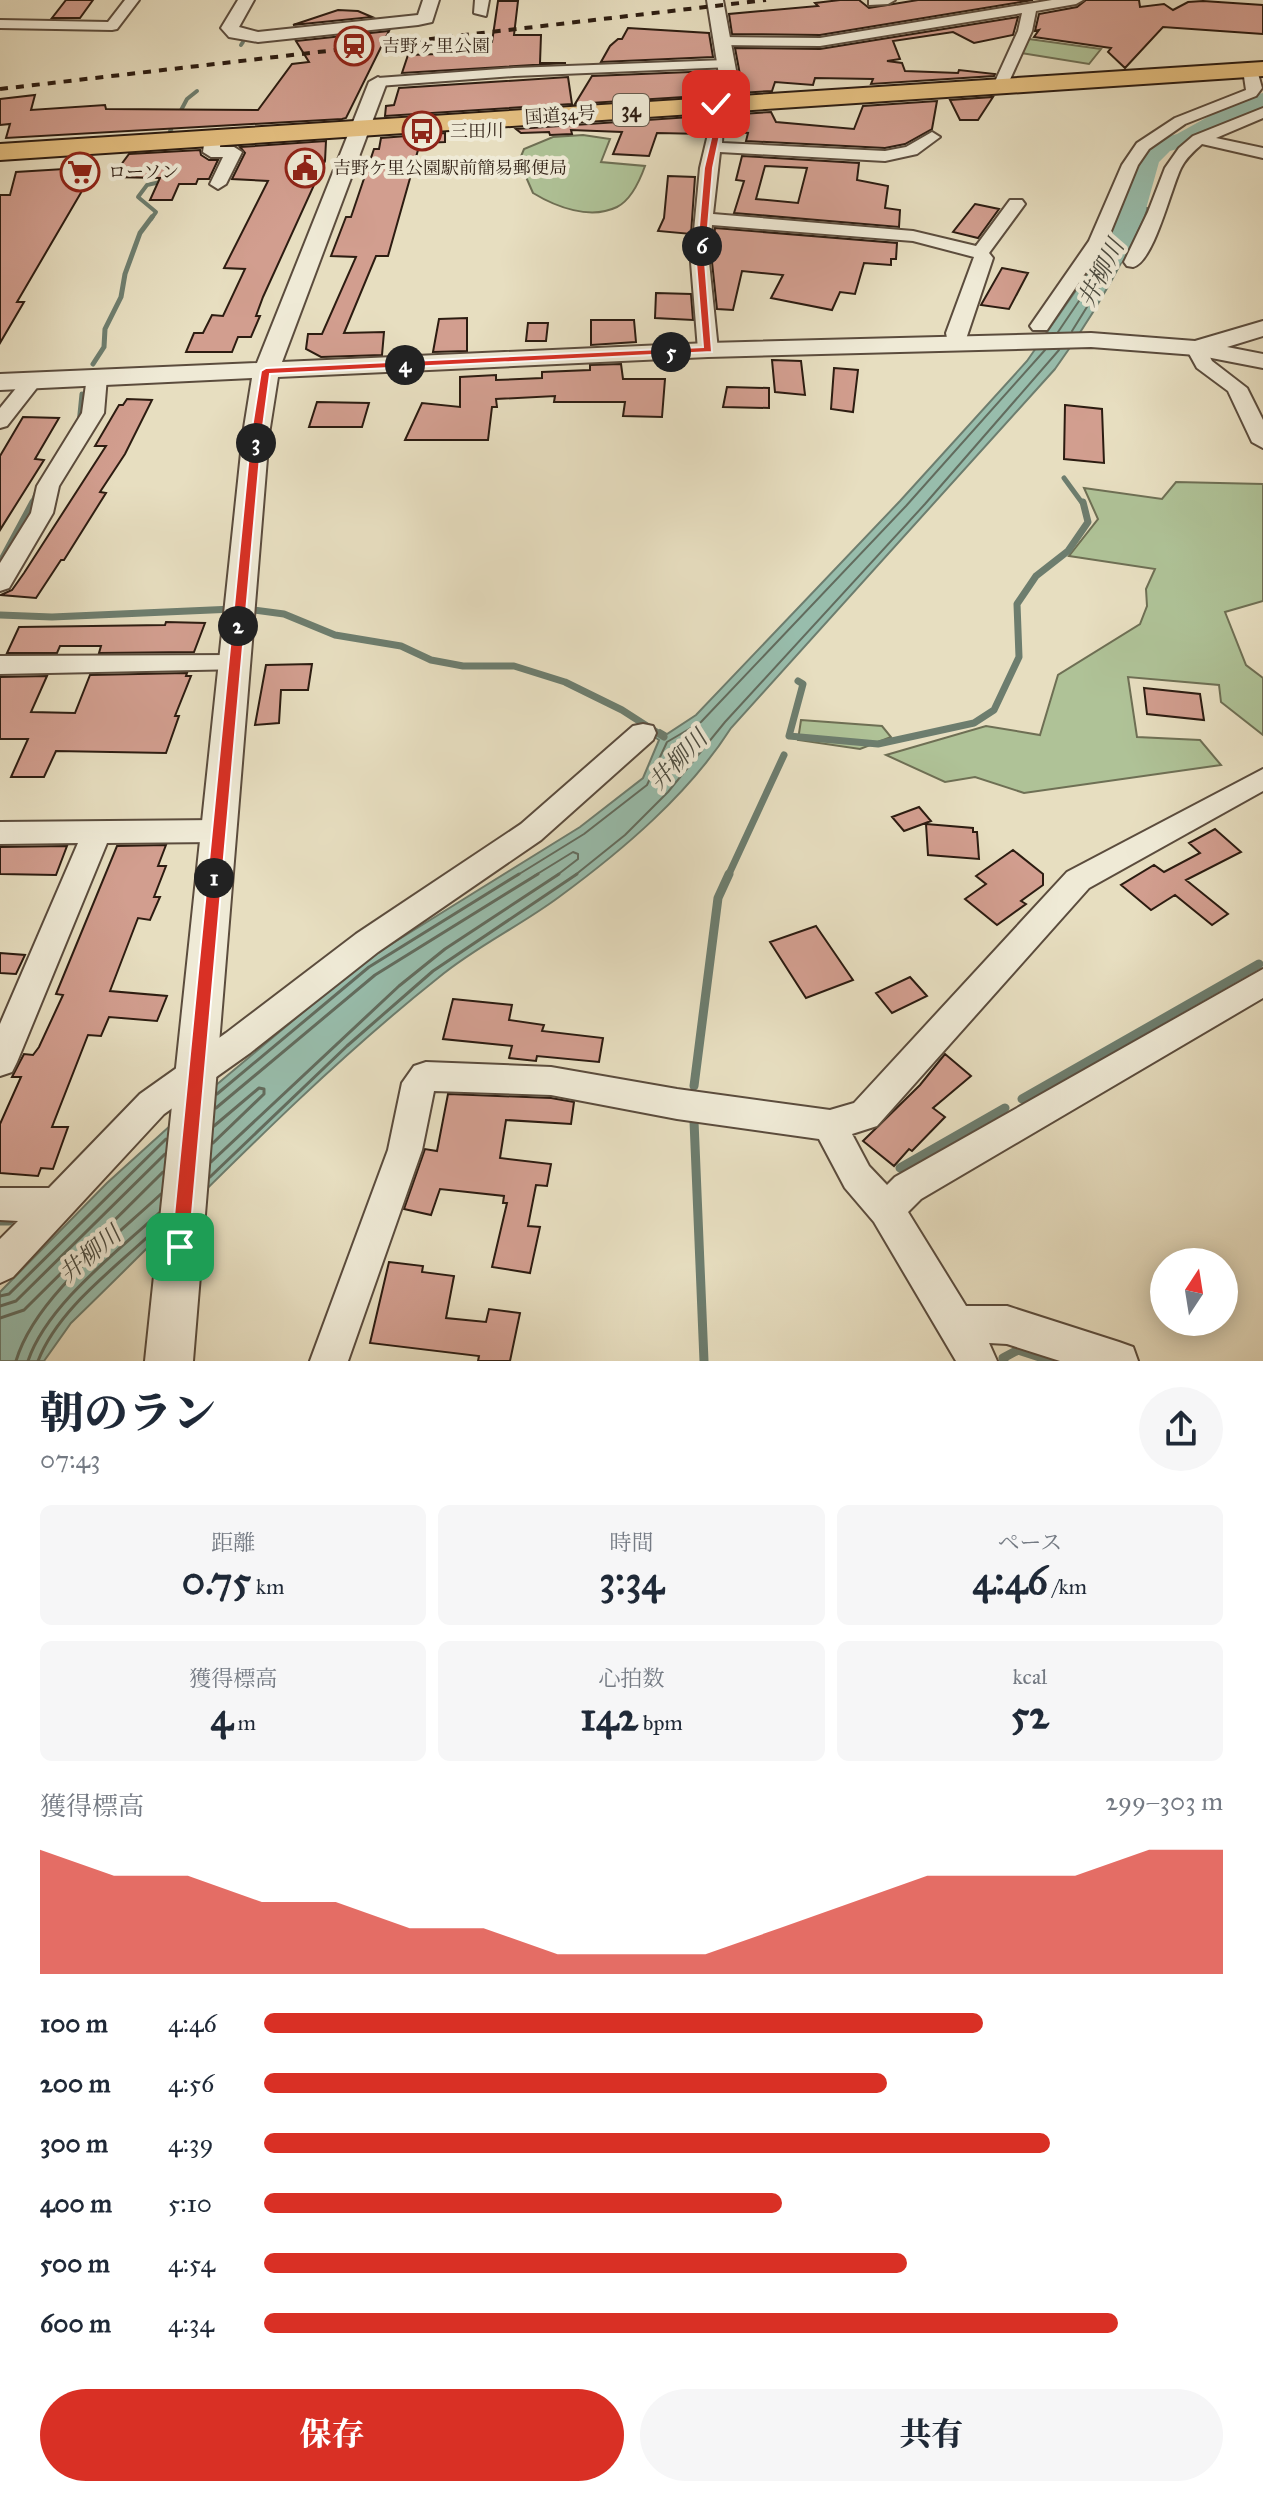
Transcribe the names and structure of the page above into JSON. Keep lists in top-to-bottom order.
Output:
{
  "streets": {
    "highway": ["34", "国道34号"]
  },
  "water": ["井柳川"],
  "places": {
    "station": ["吉野ヶ里公園"],
    "bus stop": ["三田川"],
    "public building": ["吉野ケ里公園駅前簡易郵便局"],
    "supermarket": ["ローソン"]
  },
  "north": "top",
  "page": {
    "pins": [
      "6",
      "5",
      "4",
      "3",
      "2",
      "1"
    ],
    "heading": ["朝のラン", "07:43"],
    "stats": [
      ["距離", "0.75 km"],
      ["時間", "3:34"],
      ["ペース", "4:46 /km"],
      ["獲得標高", "4 m"],
      ["心拍数", "142 bpm"],
      ["kcal", "52"]
    ],
    "chart": ["獲得標高", "299–303 m"],
    "list": [
      {
        "name": "100 m",
        "note": "4:46"
      },
      {
        "name": "200 m",
        "note": "4:56"
      },
      {
        "name": "300 m",
        "note": "4:39"
      },
      {
        "name": "400 m",
        "note": "5:10"
      },
      {
        "name": "500 m",
        "note": "4:54"
      },
      {
        "name": "600 m",
        "note": "4:34"
      }
    ],
    "buttons": ["保存", "共有"]
  }
}
